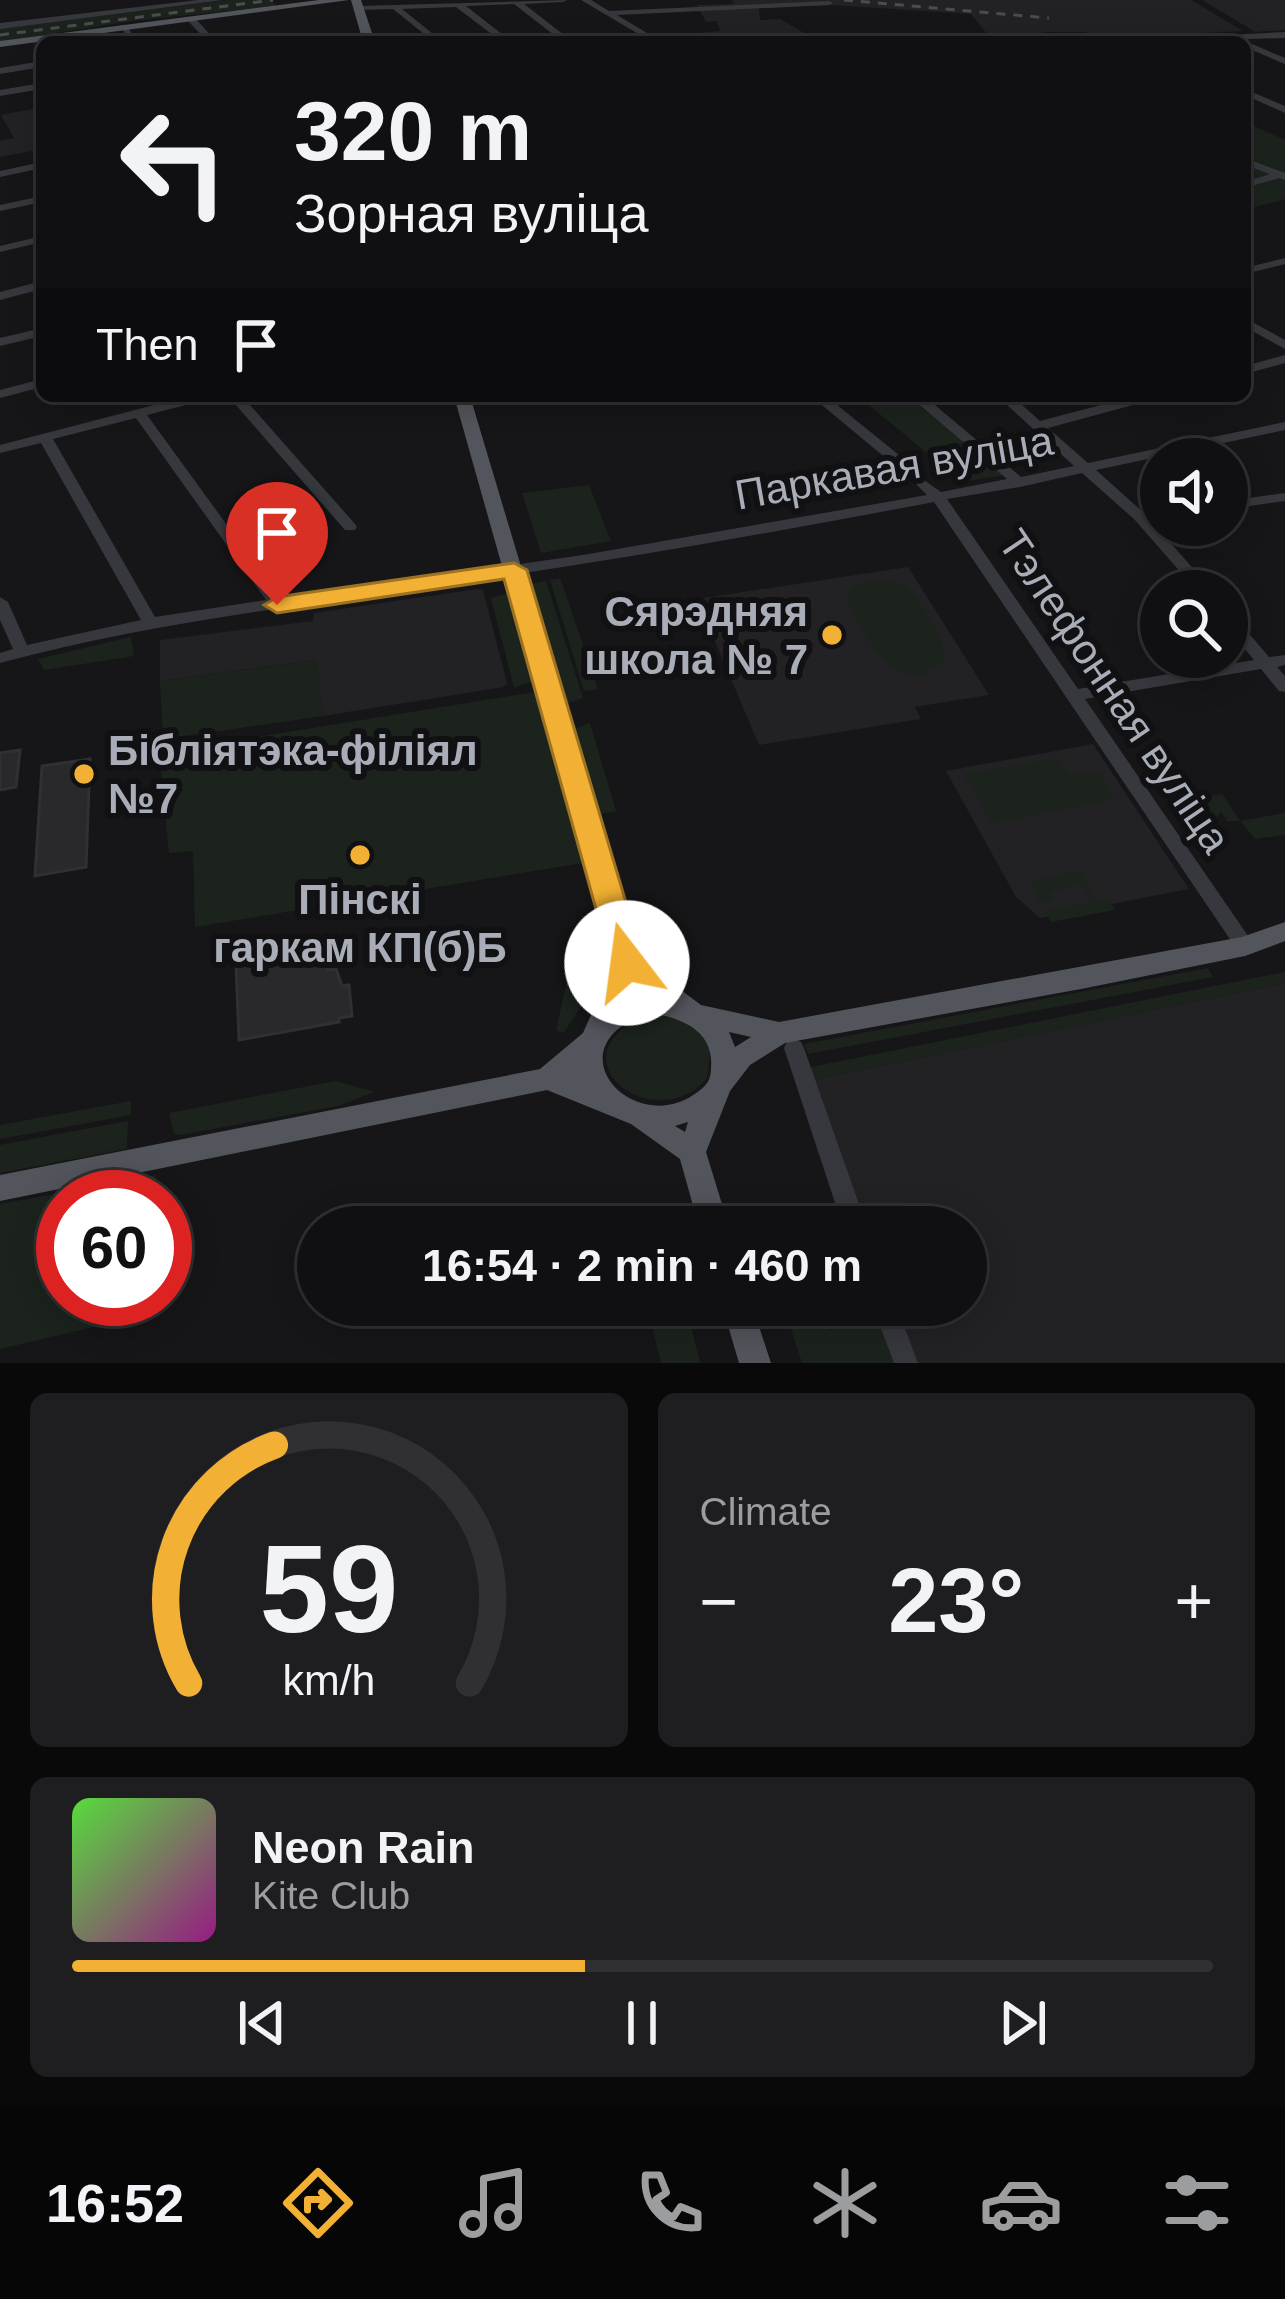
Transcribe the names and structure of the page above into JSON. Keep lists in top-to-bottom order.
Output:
{
  "streets": {
    "street": ["Паркавая вуліца", "Тэлефонная вуліца"]
  },
  "crossings": [
    ["Паркавая вуліца", "Тэлефонная вуліца"]
  ],
  "places": ["Сярэдняя школа № 7", "Бібліятэка-філіял №7", "Пінскі гаркам КП(б)Б"],
  "page": {
    "turn": ["320 m", "Зорная вуліца"],
    "then": "Then",
    "limit": "60",
    "trip": "16:54 · 2 min · 460 m",
    "tile": "Climate",
    "heat": ["−", "23°", "+"],
    "song": ["Neon Rain", "Kite Club"],
    "tabs": "16:52",
    "gauge": ["59", "km/h"]
  }
}
